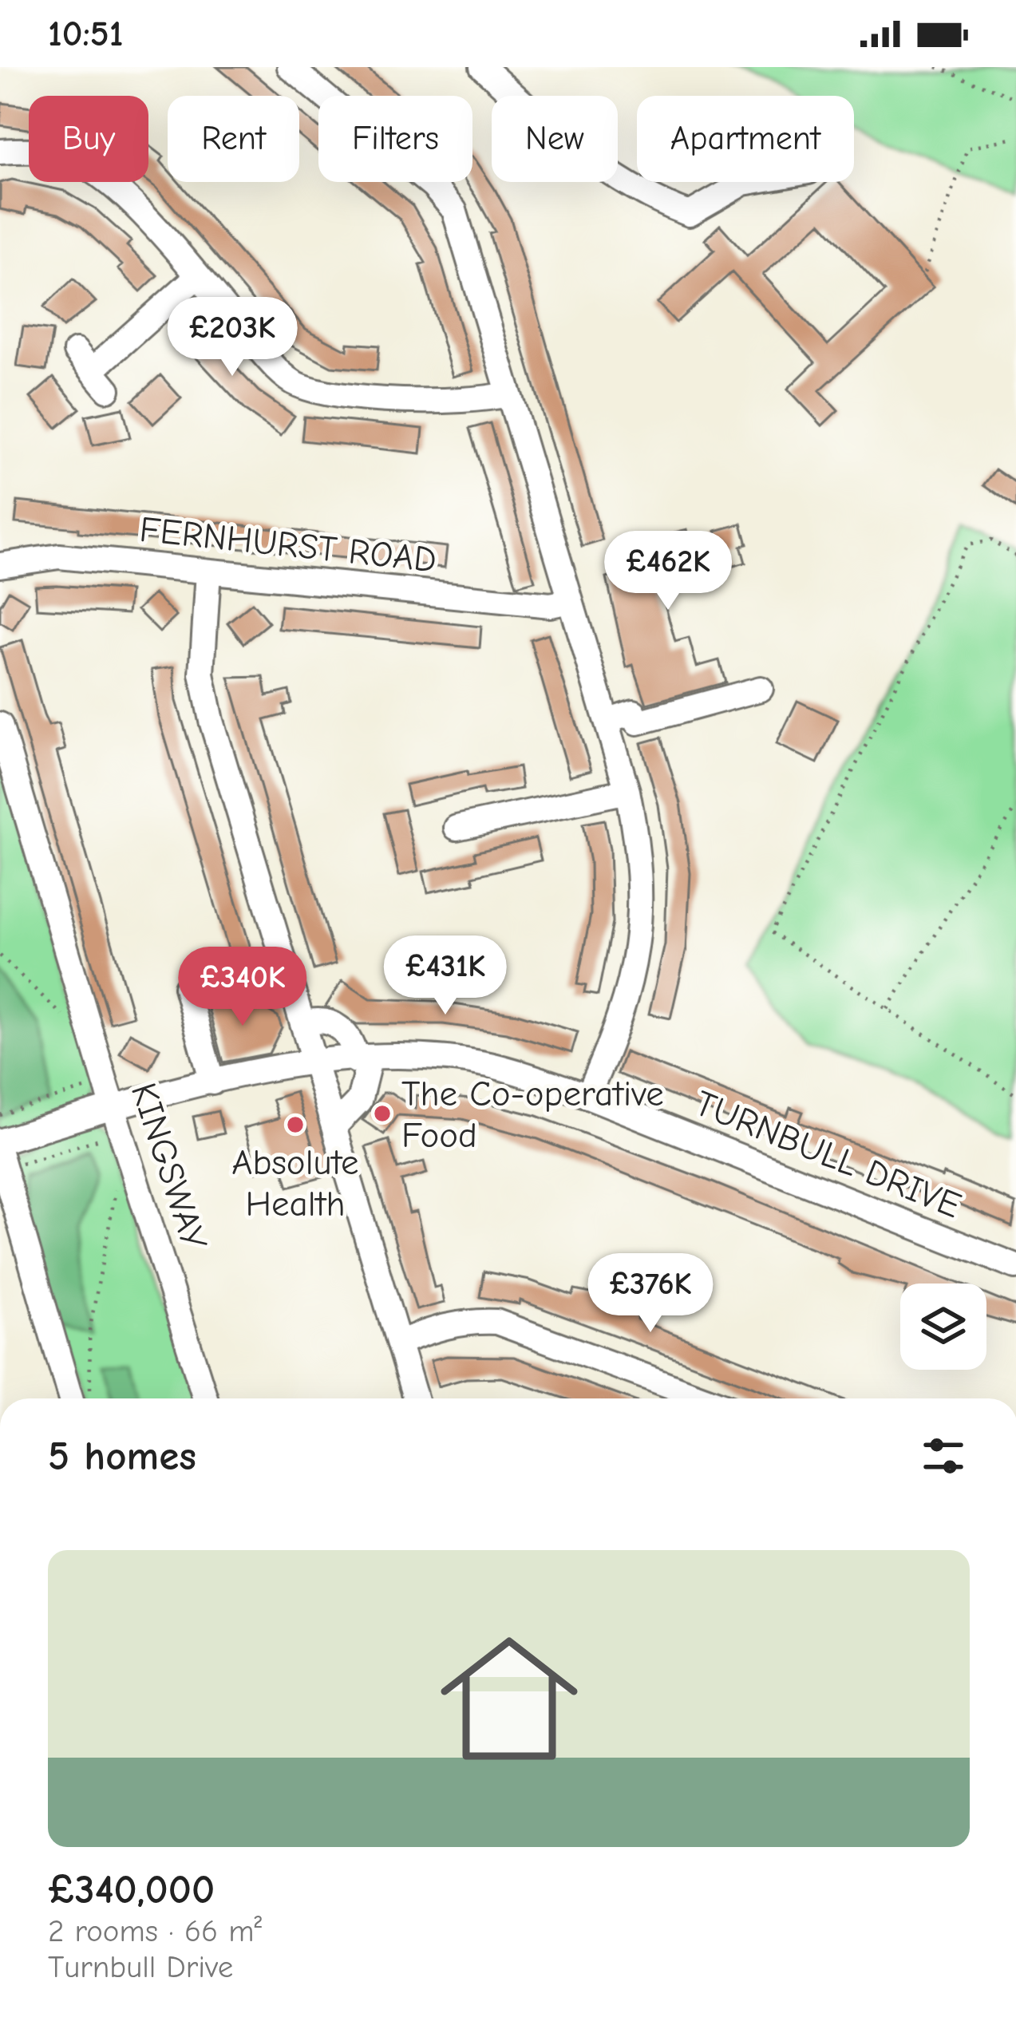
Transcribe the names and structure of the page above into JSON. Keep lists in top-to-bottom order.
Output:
{
  "streets": {
    "street": ["FERNHURST ROAD", "TURNBULL DRIVE", "KINGSWAY"]
  },
  "crossings": [
    ["TURNBULL DRIVE", "KINGSWAY"]
  ],
  "places": ["The Co-operative Food", "Absolute Health"],
  "page": {
    "status": "10:51",
    "chip": [
      "Buy",
      "Rent",
      "Filters",
      "New",
      "Apartment"
    ],
    "price": [
      "£203K",
      "£462K",
      "£431K",
      "£340K",
      "£376K"
    ],
    "heading": "5 homes",
    "list": [
      {
        "name": "£340,000",
        "note": "2 rooms · 66 m² · Turnbull Drive"
      }
    ]
  }
}
